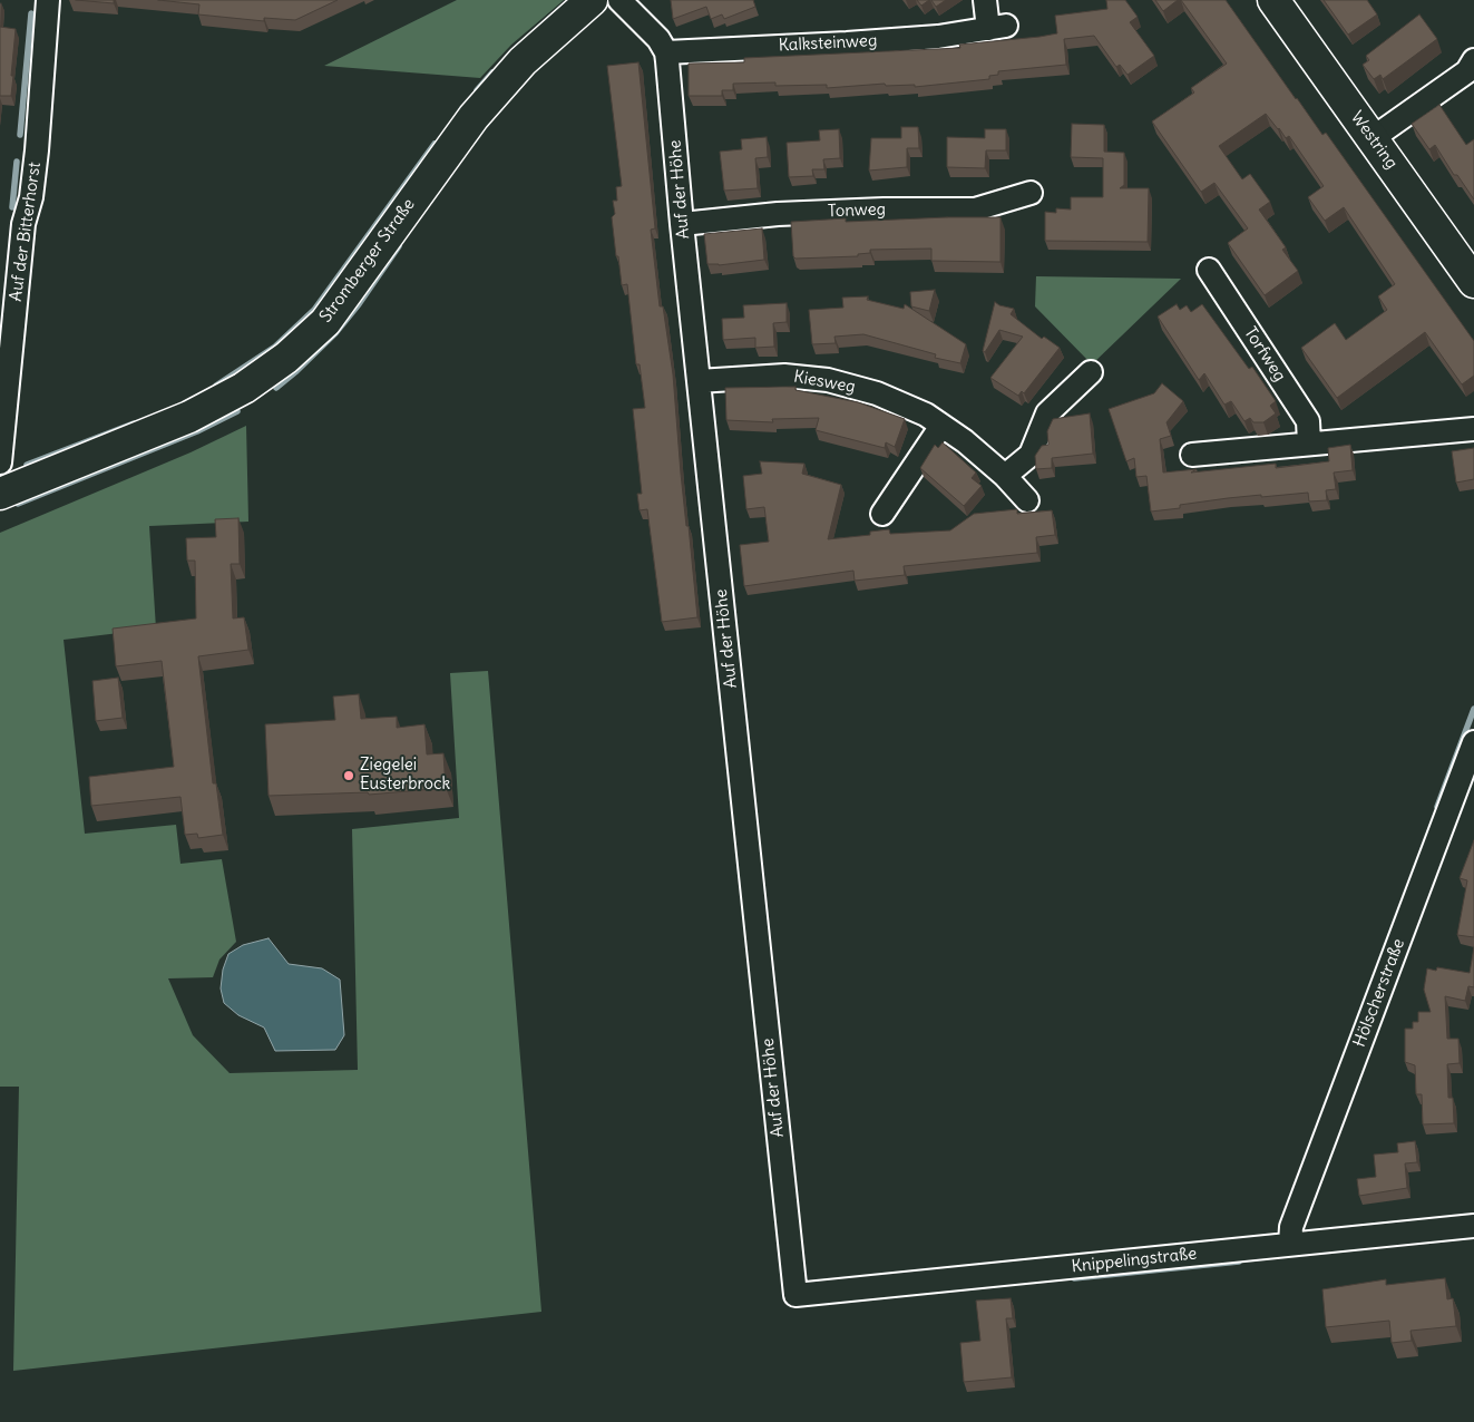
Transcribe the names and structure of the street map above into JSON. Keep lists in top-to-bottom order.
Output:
{
  "streets": {
    "main road": ["Westring", "Stromberger Straße"],
    "street": [
      "Kalksteinweg",
      "Auf der Höhe",
      "Tonweg",
      "Auf der Bitterhorst",
      "Torfweg",
      "Kiesweg",
      "Hölscherstraße",
      "Knippelingstraße"
    ]
  },
  "crossings": [
    ["Kalksteinweg", "Auf der Höhe"],
    ["Auf der Höhe", "Tonweg"],
    ["Auf der Höhe", "Kiesweg"],
    ["Auf der Höhe", "Knippelingstraße"],
    ["Auf der Bitterhorst", "Stromberger Straße"],
    ["Hölscherstraße", "Knippelingstraße"]
  ],
  "places": ["Ziegelei Eusterbrock"]
}
